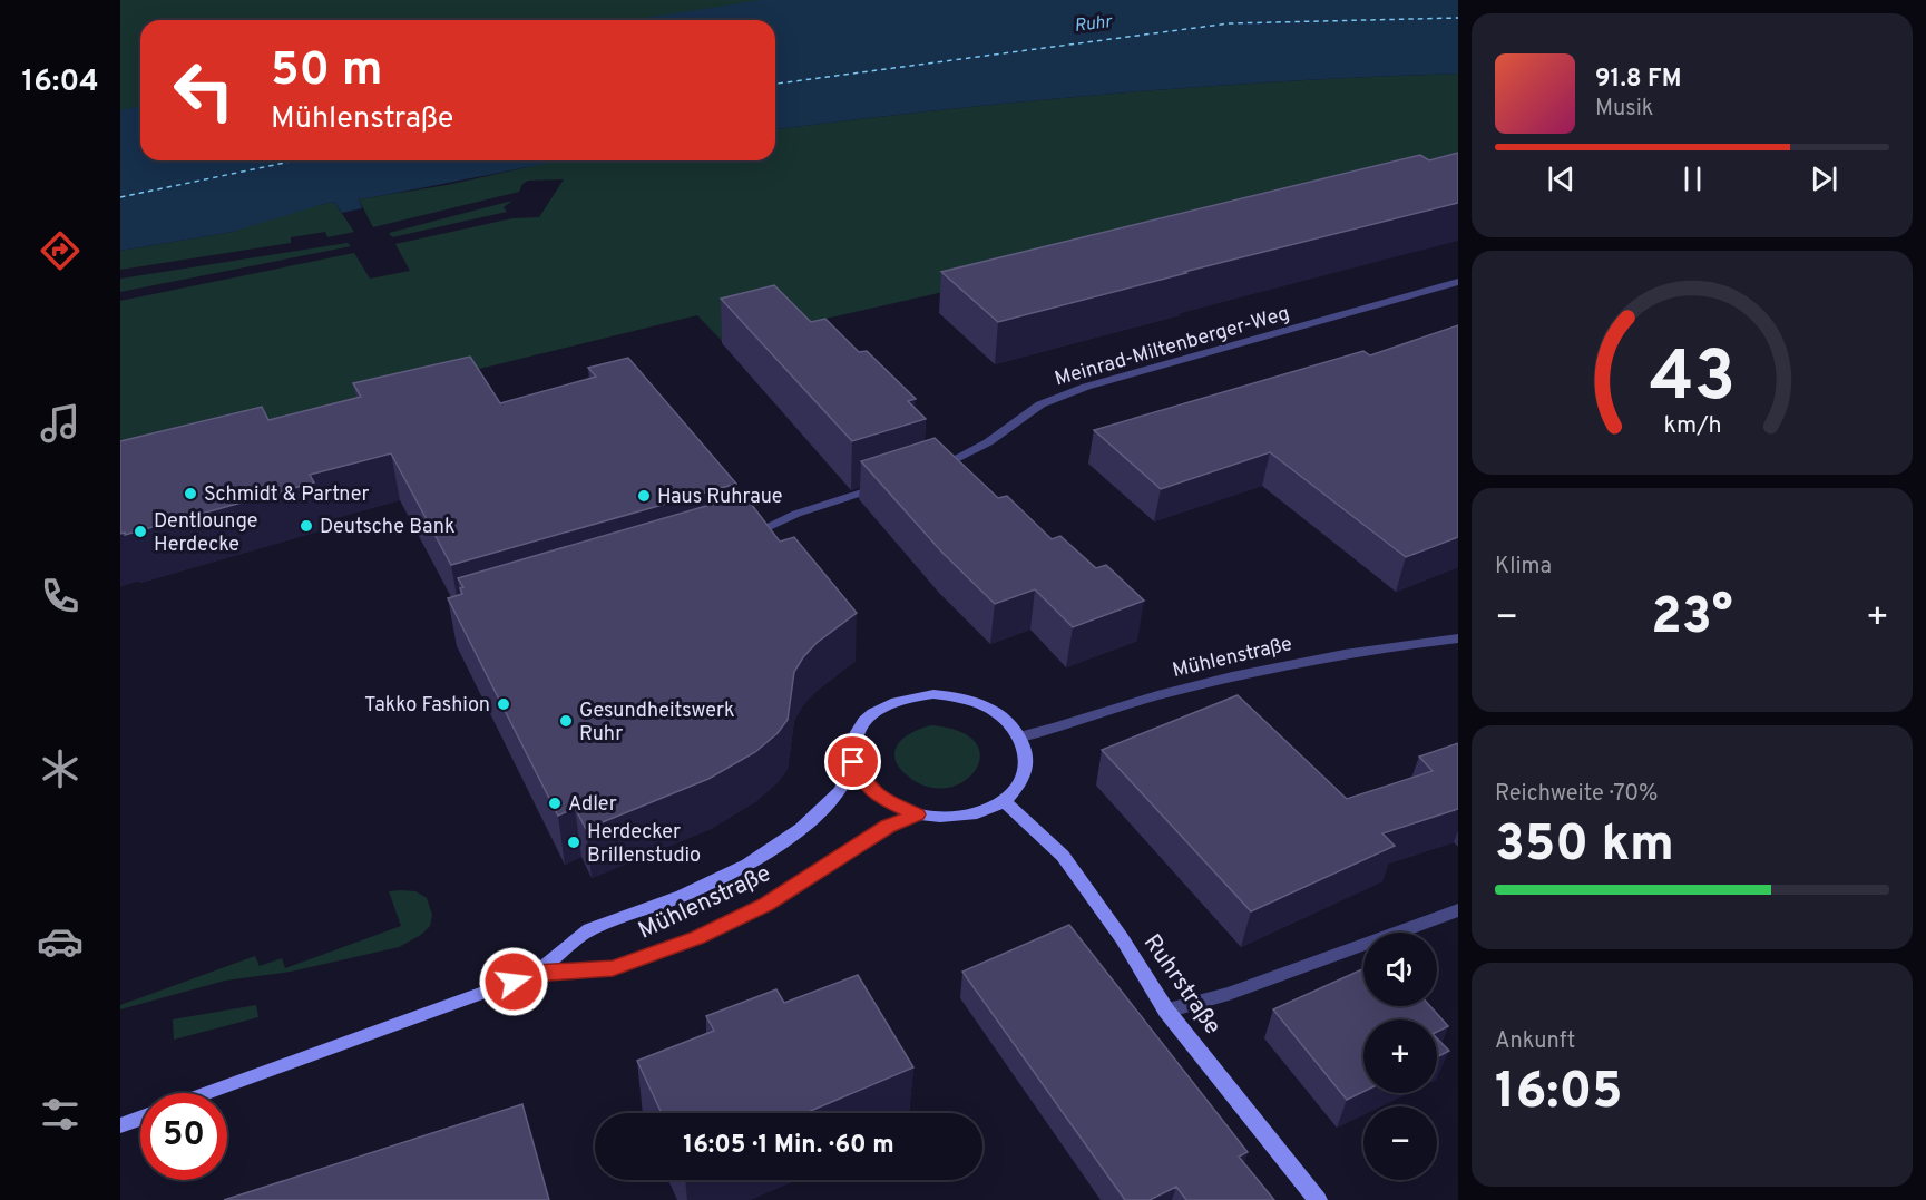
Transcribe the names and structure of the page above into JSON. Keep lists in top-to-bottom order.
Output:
{
  "streets": {
    "main road": ["Mühlenstraße", "Ruhrstraße"],
    "street": ["Meinrad-Miltenberger-Weg"]
  },
  "crossings": [
    ["Mühlenstraße", "Ruhrstraße"]
  ],
  "water": ["Ruhr"],
  "places": [
    "Schmidt & Partner",
    "Haus Ruhraue",
    "Deutsche Bank",
    "Dentlounge Herdecke",
    "Takko Fashion",
    "Gesundheitswerk Ruhr",
    "Adler",
    "Herdecker Brillenstudio"
  ],
  "page": {
    "tabs": "16:04",
    "turn": ["50 m", "Mühlenstraße"],
    "song": ["91.8 FM", "Musik"],
    "tile": [
      "Klima",
      ["Reichweite · 70%", "350 km"],
      ["Ankunft", "16:05"]
    ],
    "heat": ["−", "23°", "+"],
    "map_buttons": ["+", "−"],
    "limit": "50",
    "trip": "16:05 · 1 Min. · 60 m",
    "gauge": ["43", "km/h"]
  }
}
